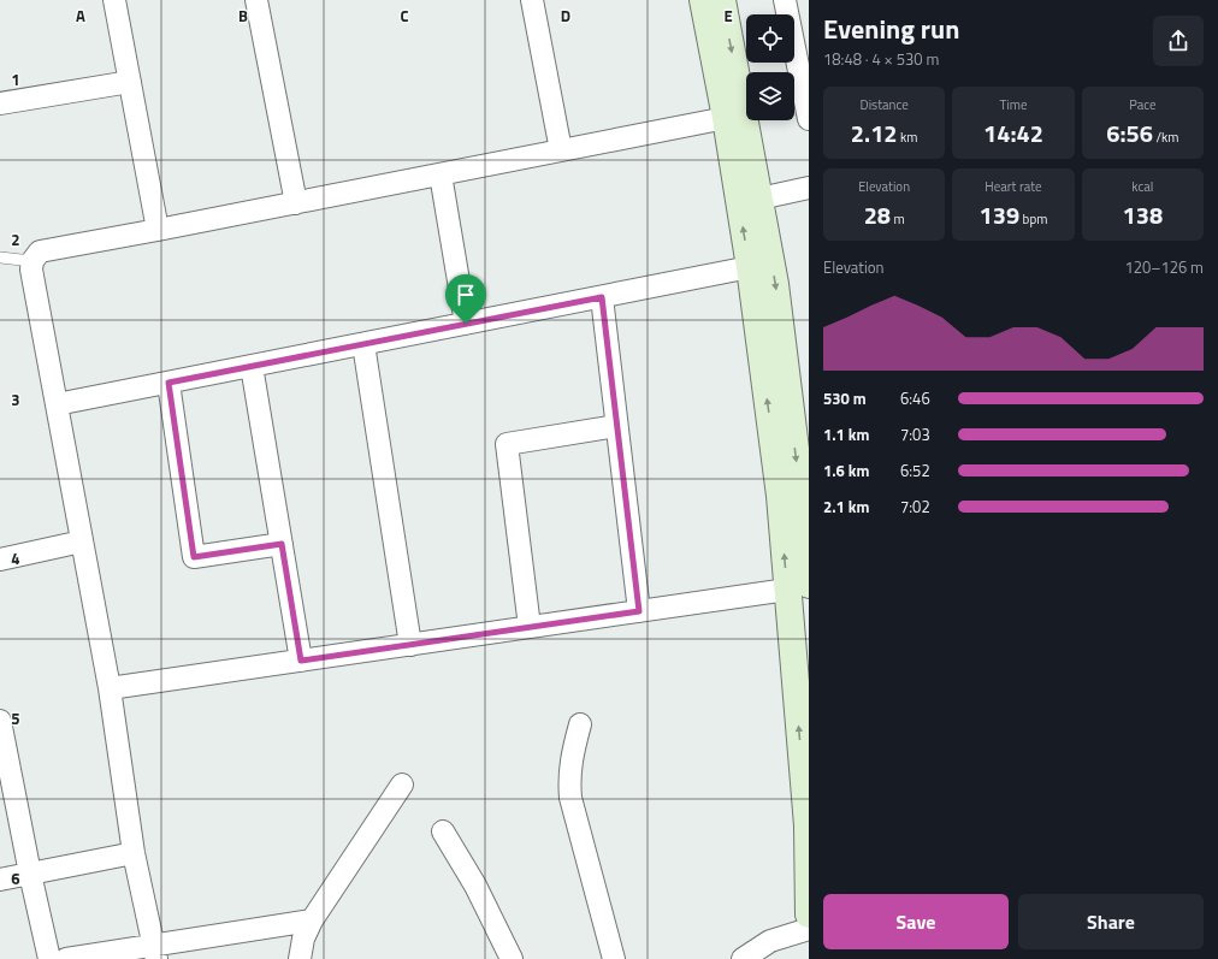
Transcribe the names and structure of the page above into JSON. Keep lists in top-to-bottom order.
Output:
{
  "page": {
    "heading": ["Evening run", "18:48 · 4 × 530 m"],
    "stats": [
      ["Distance", "2.12 km"],
      ["Time", "14:42"],
      ["Pace", "6:56 /km"],
      ["Elevation", "28 m"],
      ["Heart rate", "139 bpm"],
      ["kcal", "138"]
    ],
    "chart": ["Elevation", "120–126 m"],
    "list": [
      {
        "name": "530 m",
        "note": "6:46"
      },
      {
        "name": "1.1 km",
        "note": "7:03"
      },
      {
        "name": "1.6 km",
        "note": "6:52"
      },
      {
        "name": "2.1 km",
        "note": "7:02"
      }
    ],
    "buttons": ["Save", "Share"]
  },
  "grid": {
    "columns": [
      "A",
      "B",
      "C",
      "D",
      "E"
    ],
    "rows": [
      "1",
      "2",
      "3",
      "4",
      "5",
      "6"
    ]
  }
}
